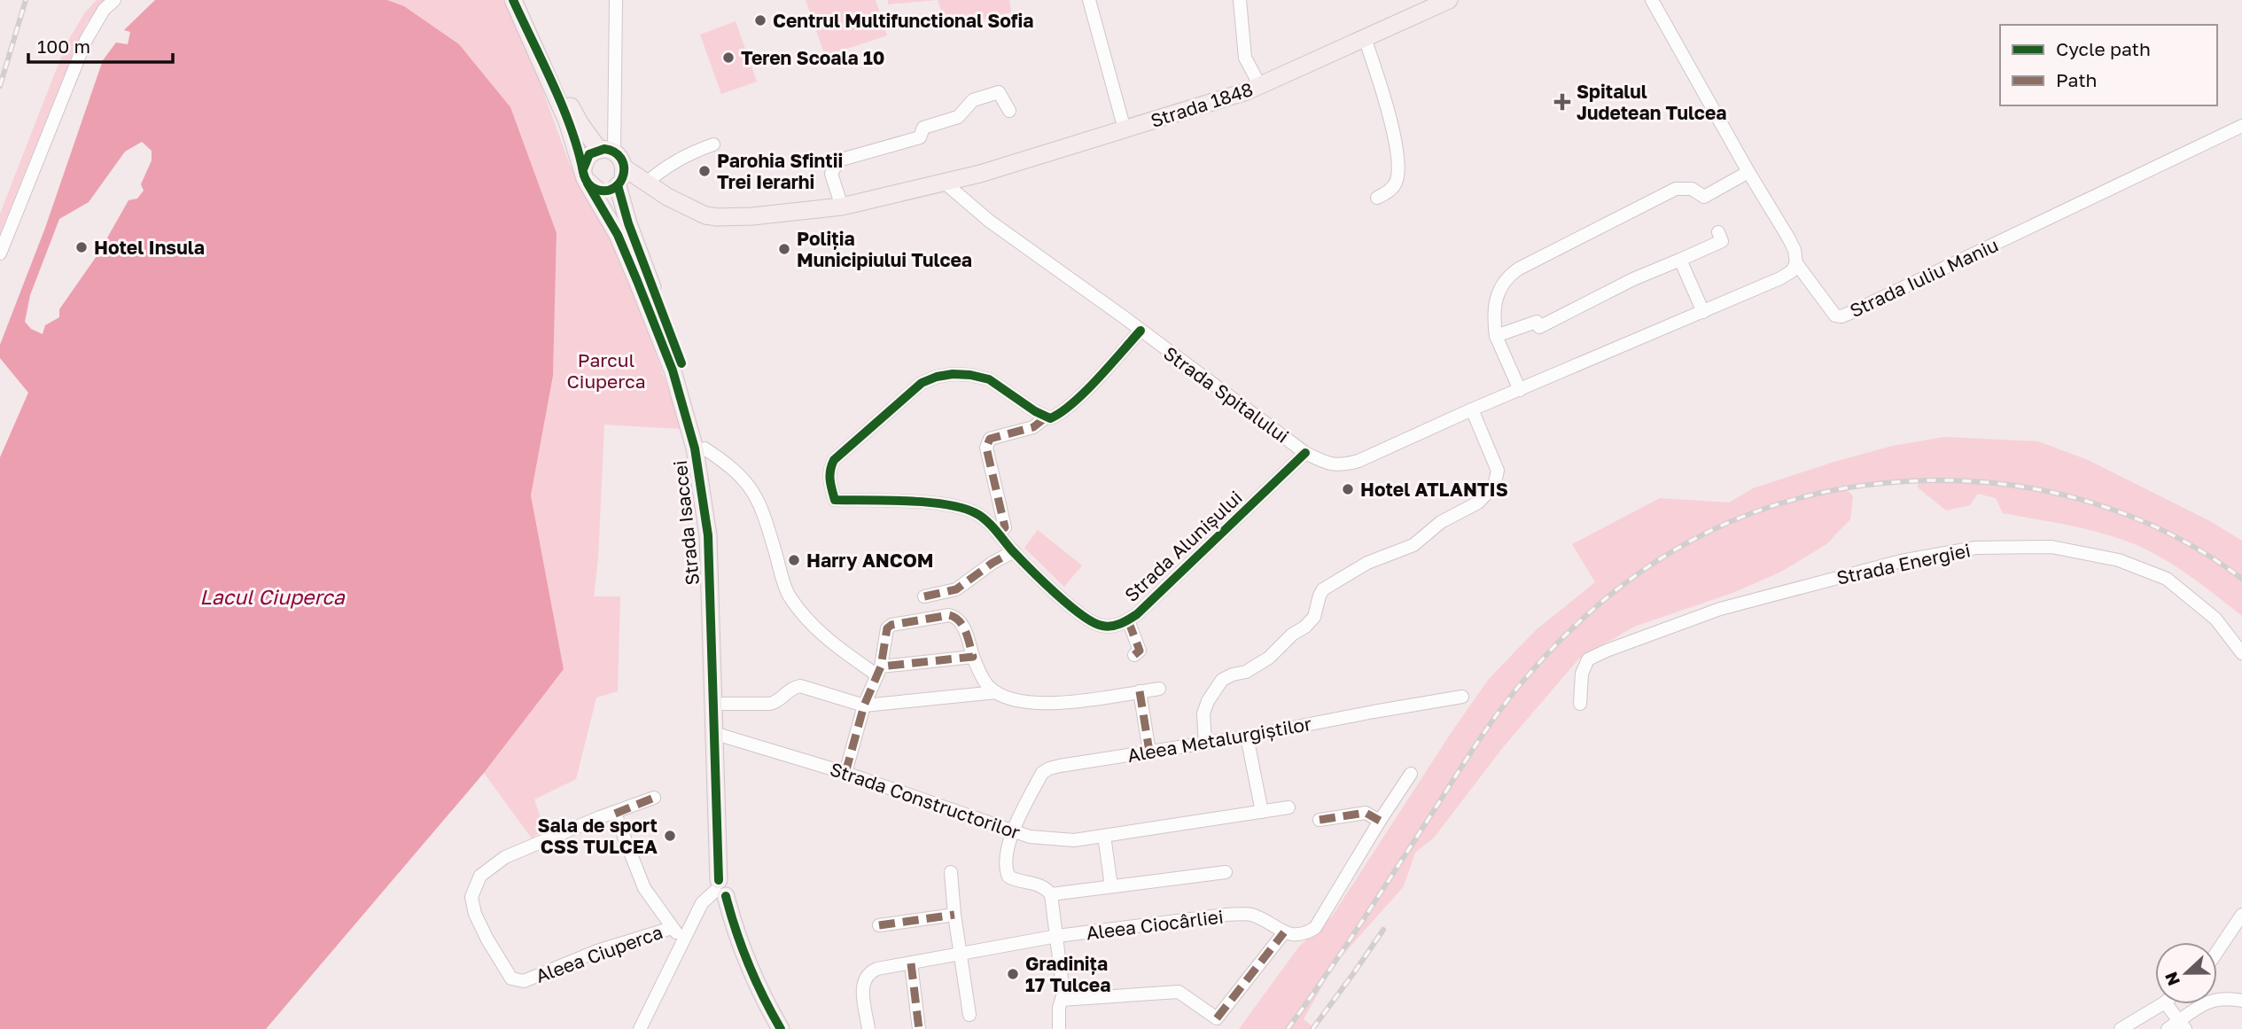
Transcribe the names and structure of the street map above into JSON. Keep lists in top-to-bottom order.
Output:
{
  "streets": {
    "main road": ["Strada 1848", "Strada Isaccei"],
    "street": [
      "Strada Iuliu Maniu",
      "Strada Spitalului",
      "Strada Alunișului",
      "Strada Energiei",
      "Aleea Metalurgiștilor",
      "Strada Constructorilor",
      "Aleea Ciocârliei",
      "Aleea Ciuperca"
    ]
  },
  "crossings": [
    ["Strada 1848", "Strada Spitalului"],
    ["Strada Iuliu Maniu", "Strada Spitalului"],
    ["Strada Spitalului", "Strada Alunișului"],
    ["Strada Isaccei", "Strada Constructorilor"],
    ["Aleea Metalurgiștilor", "Strada Constructorilor"]
  ],
  "water": ["Lacul Ciuperca"],
  "parks": ["Parcul Ciuperca"],
  "places": {
    "other": [
      "Centrul Multifunctional Sofia",
      "Teren Scoala 10",
      "Parohia Sfintii Trei Ierarhi",
      "Hotel Insula",
      "Poliția Municipiului Tulcea",
      "Hotel ATLANTIS",
      "Harry ANCOM",
      "Sala de sport CSS TULCEA",
      "Gradinița 17 Tulcea"
    ],
    "health": ["Spitalul Judetean Tulcea"]
  },
  "legend": ["Cycle path", "Path"],
  "scale_bar": "100 m",
  "north": "left"
}
